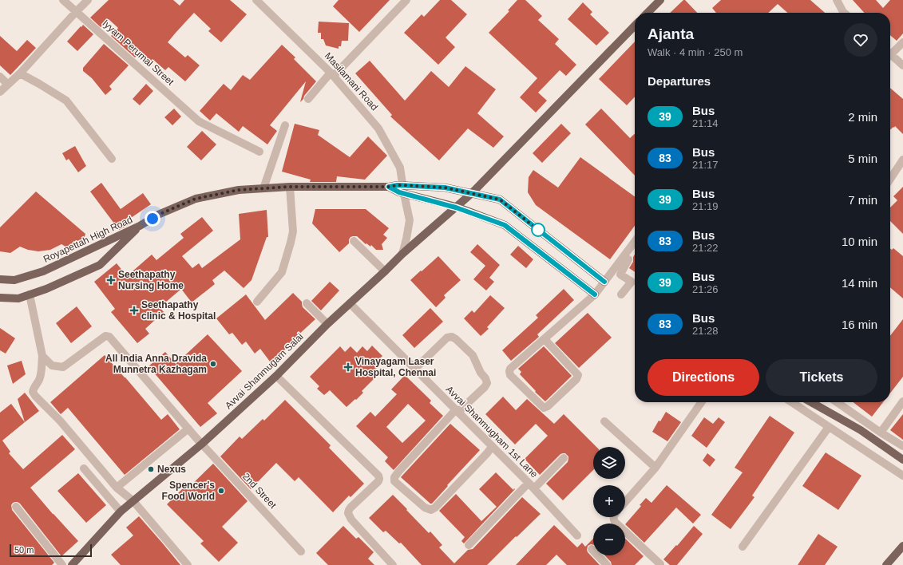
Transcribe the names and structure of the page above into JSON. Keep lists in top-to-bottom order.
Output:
{
  "streets": {
    "main road": ["Royapettah High Road", "Avvai Shanmugam Salai"],
    "street": [
      "Iyyam Perumal Street",
      "Masilamani Road",
      "Avvai Shanmugham 1st Lane",
      "2nd Street"
    ]
  },
  "crossings": [
    ["Masilamani Road", "Avvai Shanmugam Salai"],
    ["Avvai Shanmugam Salai", "Avvai Shanmugham 1st Lane"],
    ["Avvai Shanmugam Salai", "2nd Street"]
  ],
  "places": {
    "health": ["Seethapathy Nursing Home", "Seethapathy clinic & Hospital", "Vinayagam Laser Hospital, Chennai"],
    "other": ["All India Anna Dravida Munnetra Kazhagam", "Nexus", "Spencer's Food World"]
  },
  "lines": ["bus line 39"],
  "scale_bar": "50 m",
  "page": {
    "heading": [
      ["Ajanta", "Walk · 4 min · 250 m"],
      "Departures"
    ],
    "list": [
      {
        "mark": "39",
        "name": "Bus",
        "note": "21:14",
        "value": "2 min"
      },
      {
        "mark": "83",
        "name": "Bus",
        "note": "21:17",
        "value": "5 min"
      },
      {
        "mark": "39",
        "name": "Bus",
        "note": "21:19",
        "value": "7 min"
      },
      {
        "mark": "83",
        "name": "Bus",
        "note": "21:22",
        "value": "10 min"
      },
      {
        "mark": "39",
        "name": "Bus",
        "note": "21:26",
        "value": "14 min"
      },
      {
        "mark": "83",
        "name": "Bus",
        "note": "21:28",
        "value": "16 min"
      }
    ],
    "buttons": ["Directions", "Tickets"],
    "map_buttons": ["+", "−"],
    "scale": "50 m"
  }
}
